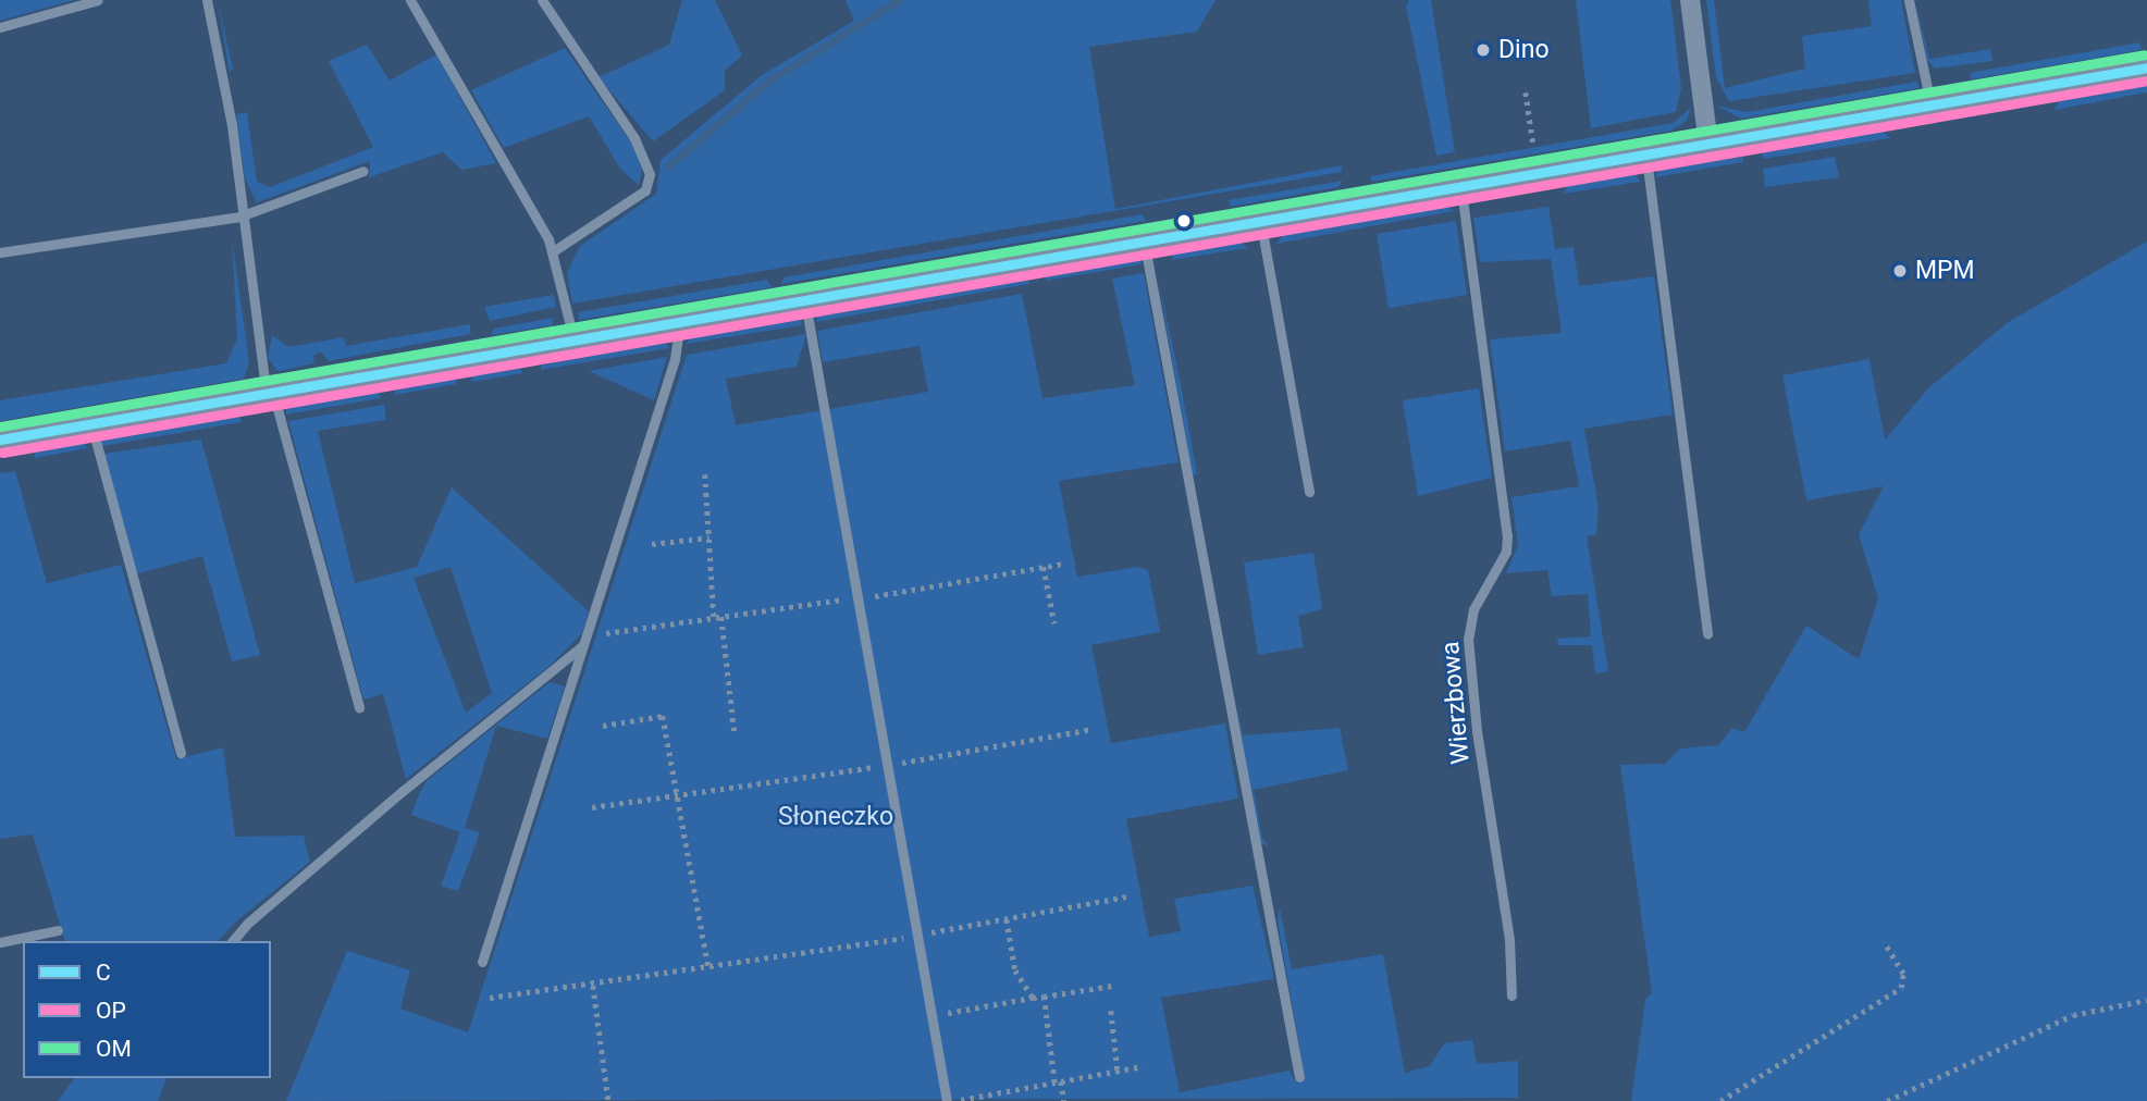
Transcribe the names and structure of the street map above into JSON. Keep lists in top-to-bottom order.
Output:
{
  "streets": {
    "lane": ["Wierzbowa"]
  },
  "parks": ["Słoneczko"],
  "places": ["Dino", "MPM"],
  "lines": ["transit line OM", "transit line C", "transit line OP"],
  "legend": ["C", "OP", "OM"]
}
